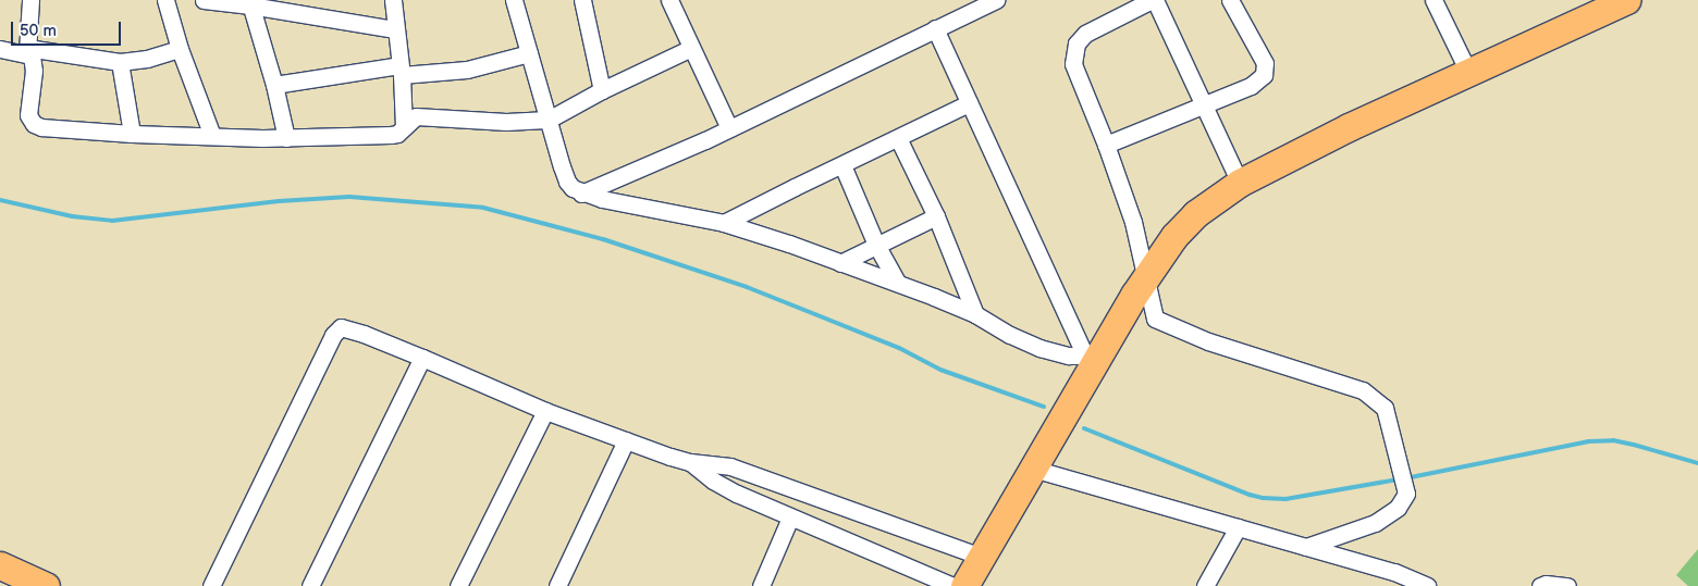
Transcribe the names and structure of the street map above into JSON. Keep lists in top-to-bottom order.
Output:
{
  "scale_bar": "50 m"
}
